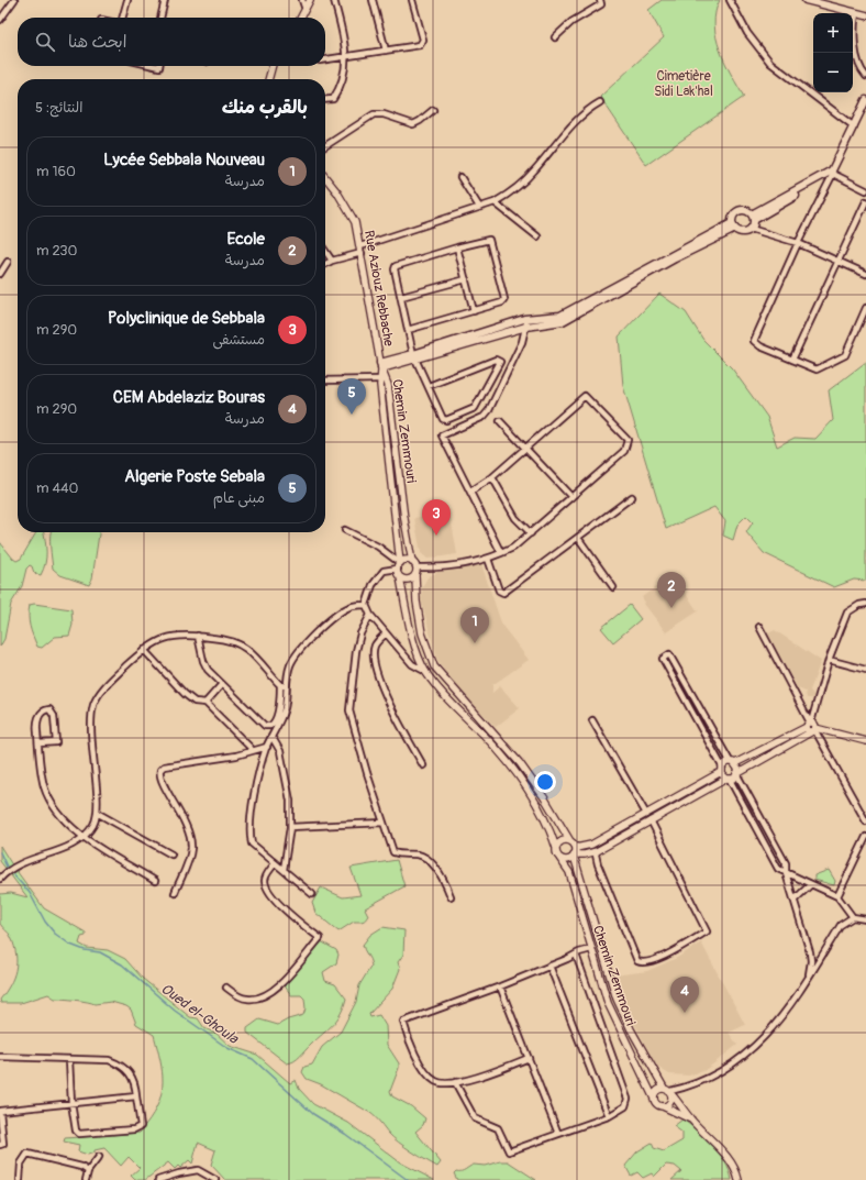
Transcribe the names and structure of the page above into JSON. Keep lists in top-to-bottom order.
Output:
{
  "streets": {
    "street": ["Rue Aziouz Rebbache", "Chemin Zemmouri"]
  },
  "crossings": [
    ["Rue Aziouz Rebbache", "Chemin Zemmouri"]
  ],
  "water": ["Oued el-Ghoula"],
  "parks": ["Cimetière Sidi Lak'hal"],
  "page": {
    "map_buttons": ["+", "−"],
    "search": "ابحث هنا",
    "heading": ["بالقرب منك", "النتائج: 5"],
    "list": [
      {
        "mark": "1",
        "name": "Lycée Sebbala Nouveau",
        "note": "مدرسة",
        "value": "160 m"
      },
      {
        "mark": "2",
        "name": "Ecole",
        "note": "مدرسة",
        "value": "230 m"
      },
      {
        "mark": "3",
        "name": "Polyclinique de Sebbala",
        "note": "مستشفى",
        "value": "290 m"
      },
      {
        "mark": "4",
        "name": "CEM Abdelaziz Bouras",
        "note": "مدرسة",
        "value": "290 m"
      },
      {
        "mark": "5",
        "name": "Algerie Poste Sebala",
        "note": "مبنى عام",
        "value": "440 m"
      }
    ],
    "pins": [
      "5",
      "3",
      "2",
      "1",
      "4"
    ]
  }
}
